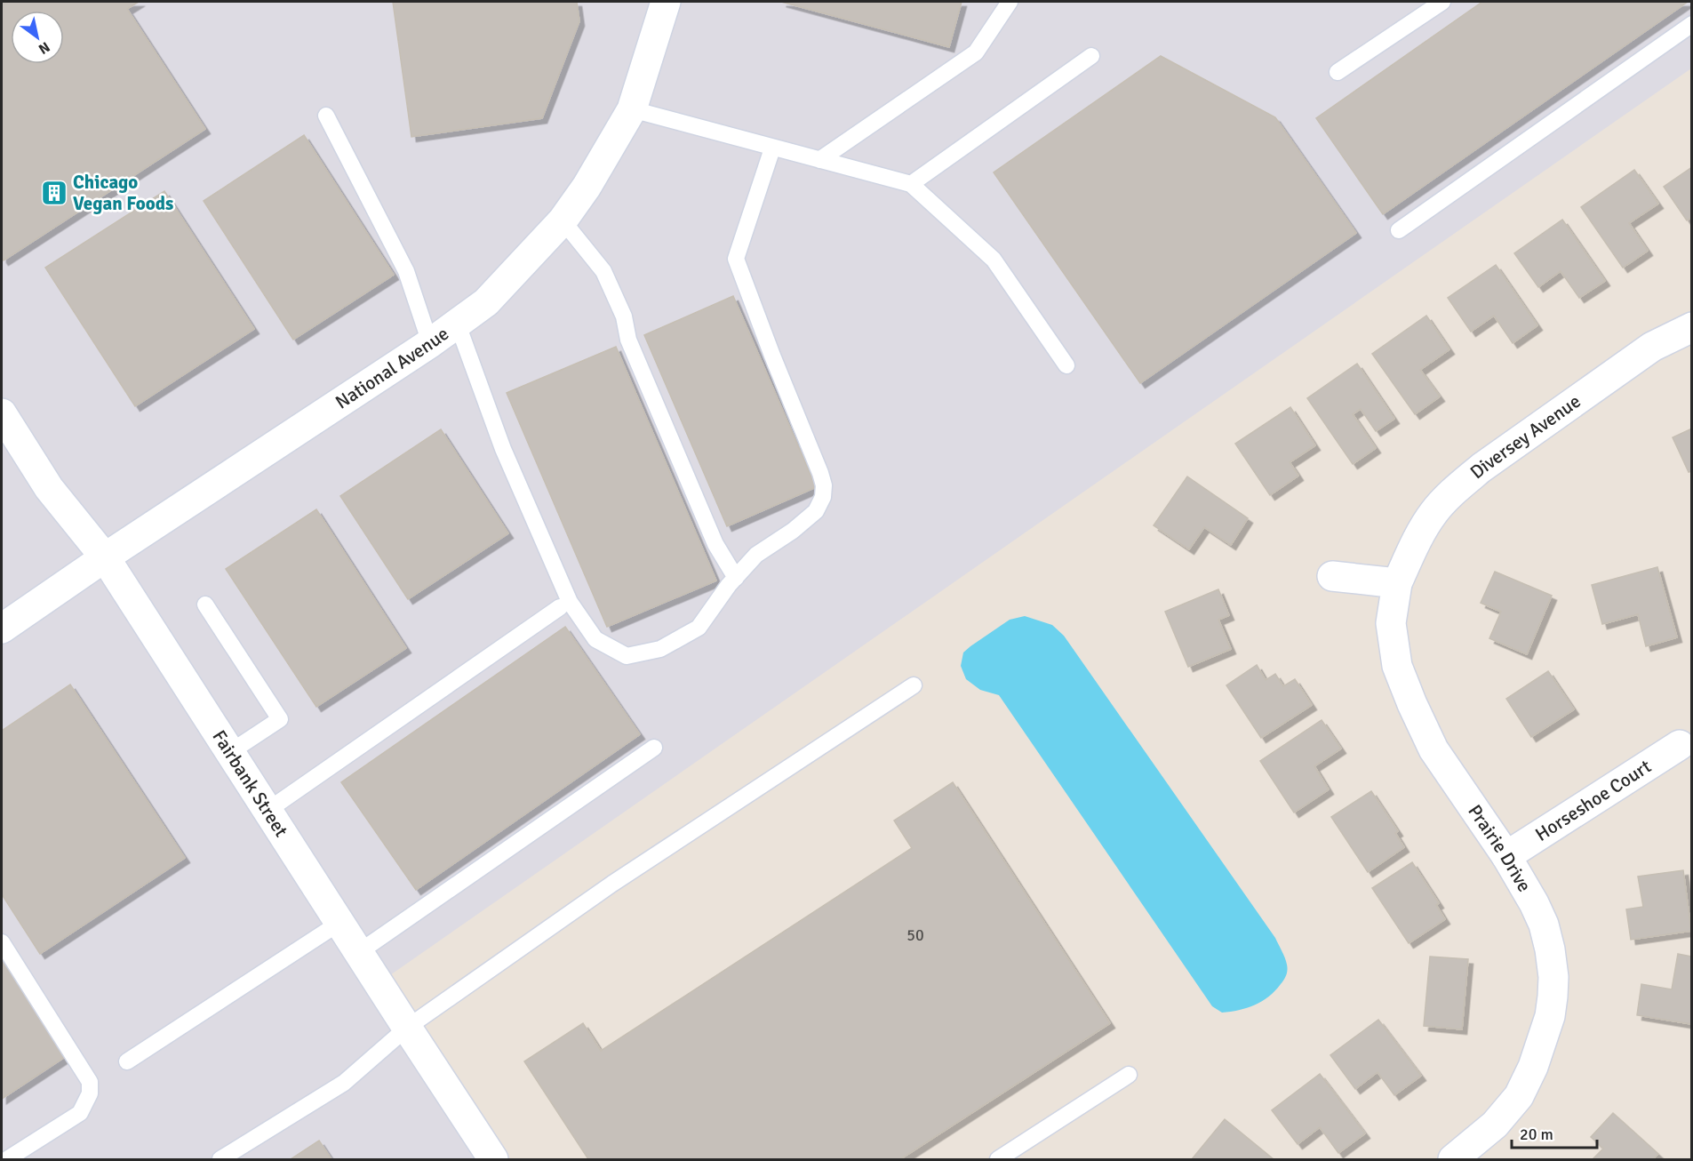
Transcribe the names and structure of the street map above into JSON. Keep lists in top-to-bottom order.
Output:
{
  "streets": {
    "street": [
      "National Avenue",
      "Diversey Avenue",
      "Fairbank Street",
      "Horseshoe Court",
      "Prairie Drive"
    ]
  },
  "crossings": [
    ["National Avenue", "Fairbank Street"],
    ["Diversey Avenue", "Prairie Drive"],
    ["Horseshoe Court", "Prairie Drive"]
  ],
  "places": {
    "building": ["Chicago Vegan Foods"]
  },
  "house_numbers": ["50"],
  "scale_bar": "20 m",
  "north": "bottom right"
}
